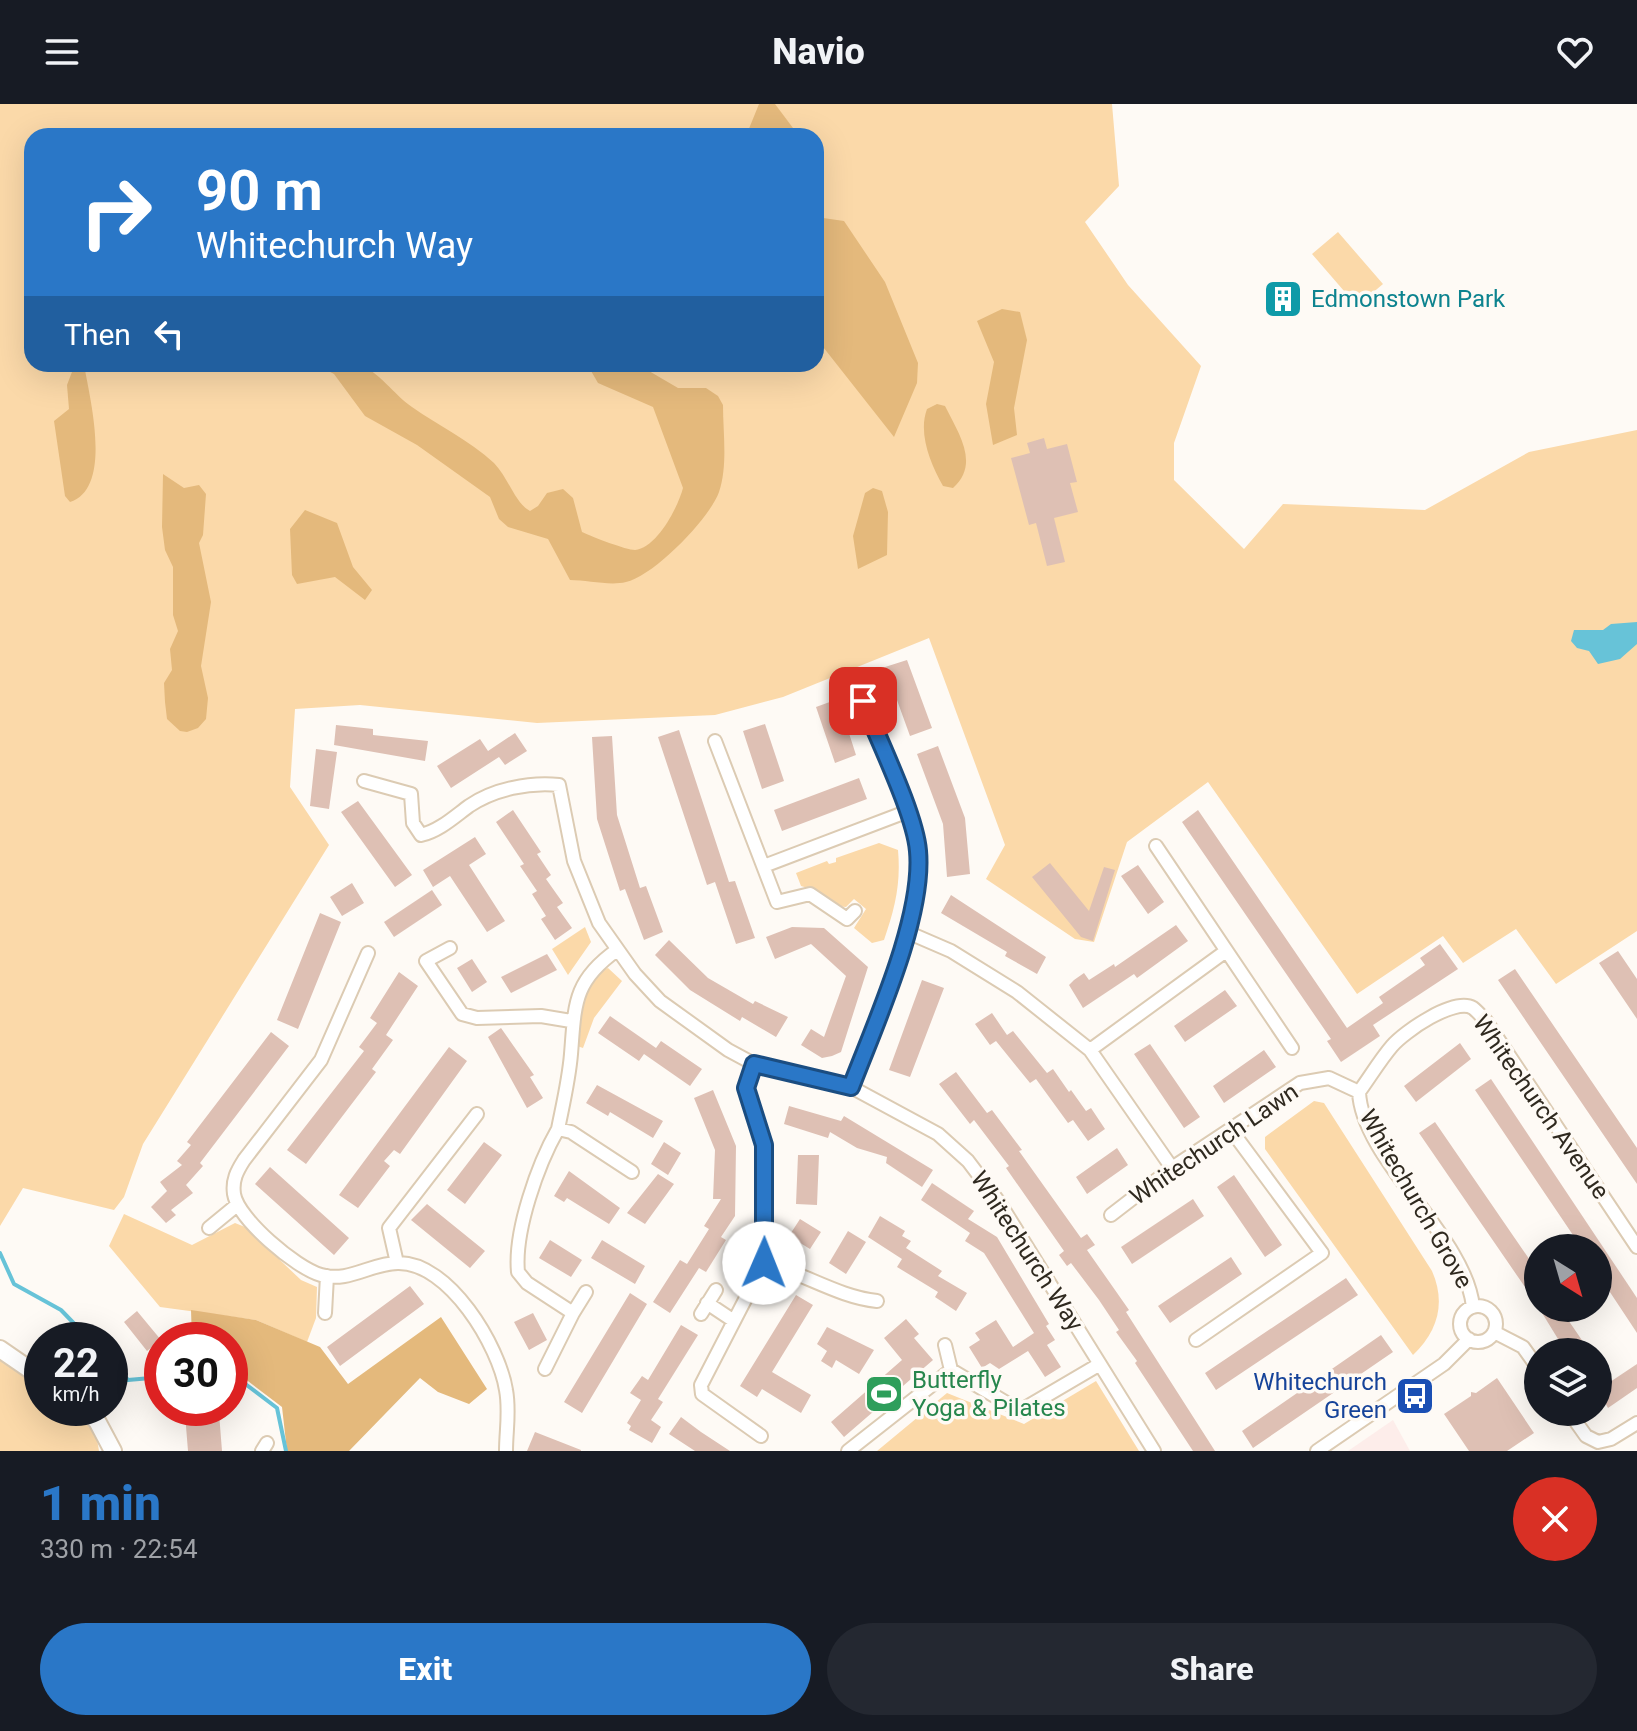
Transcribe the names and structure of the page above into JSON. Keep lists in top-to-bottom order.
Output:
{
  "streets": {
    "street": [
      "Whitechurch Avenue",
      "Whitechurch Lawn",
      "Whitechurch Grove",
      "Whitechurch Way"
    ]
  },
  "crossings": [
    ["Whitechurch Avenue", "Whitechurch Lawn"],
    ["Whitechurch Avenue", "Whitechurch Grove"],
    ["Whitechurch Lawn", "Whitechurch Grove"]
  ],
  "places": {
    "building": ["Edmonstown Park"],
    "sports": ["Butterfly Yoga & Pilates"],
    "bus stop": ["Whitechurch Green"]
  },
  "north": "bottom right",
  "page": {
    "header": "Navio",
    "turn": ["90 m", "Whitechurch Way"],
    "then": "Then",
    "speed": "22 km/h",
    "limit": "30",
    "heading": ["1 min", "330 m · 22:54"],
    "buttons": ["Exit", "Share"]
  }
}
